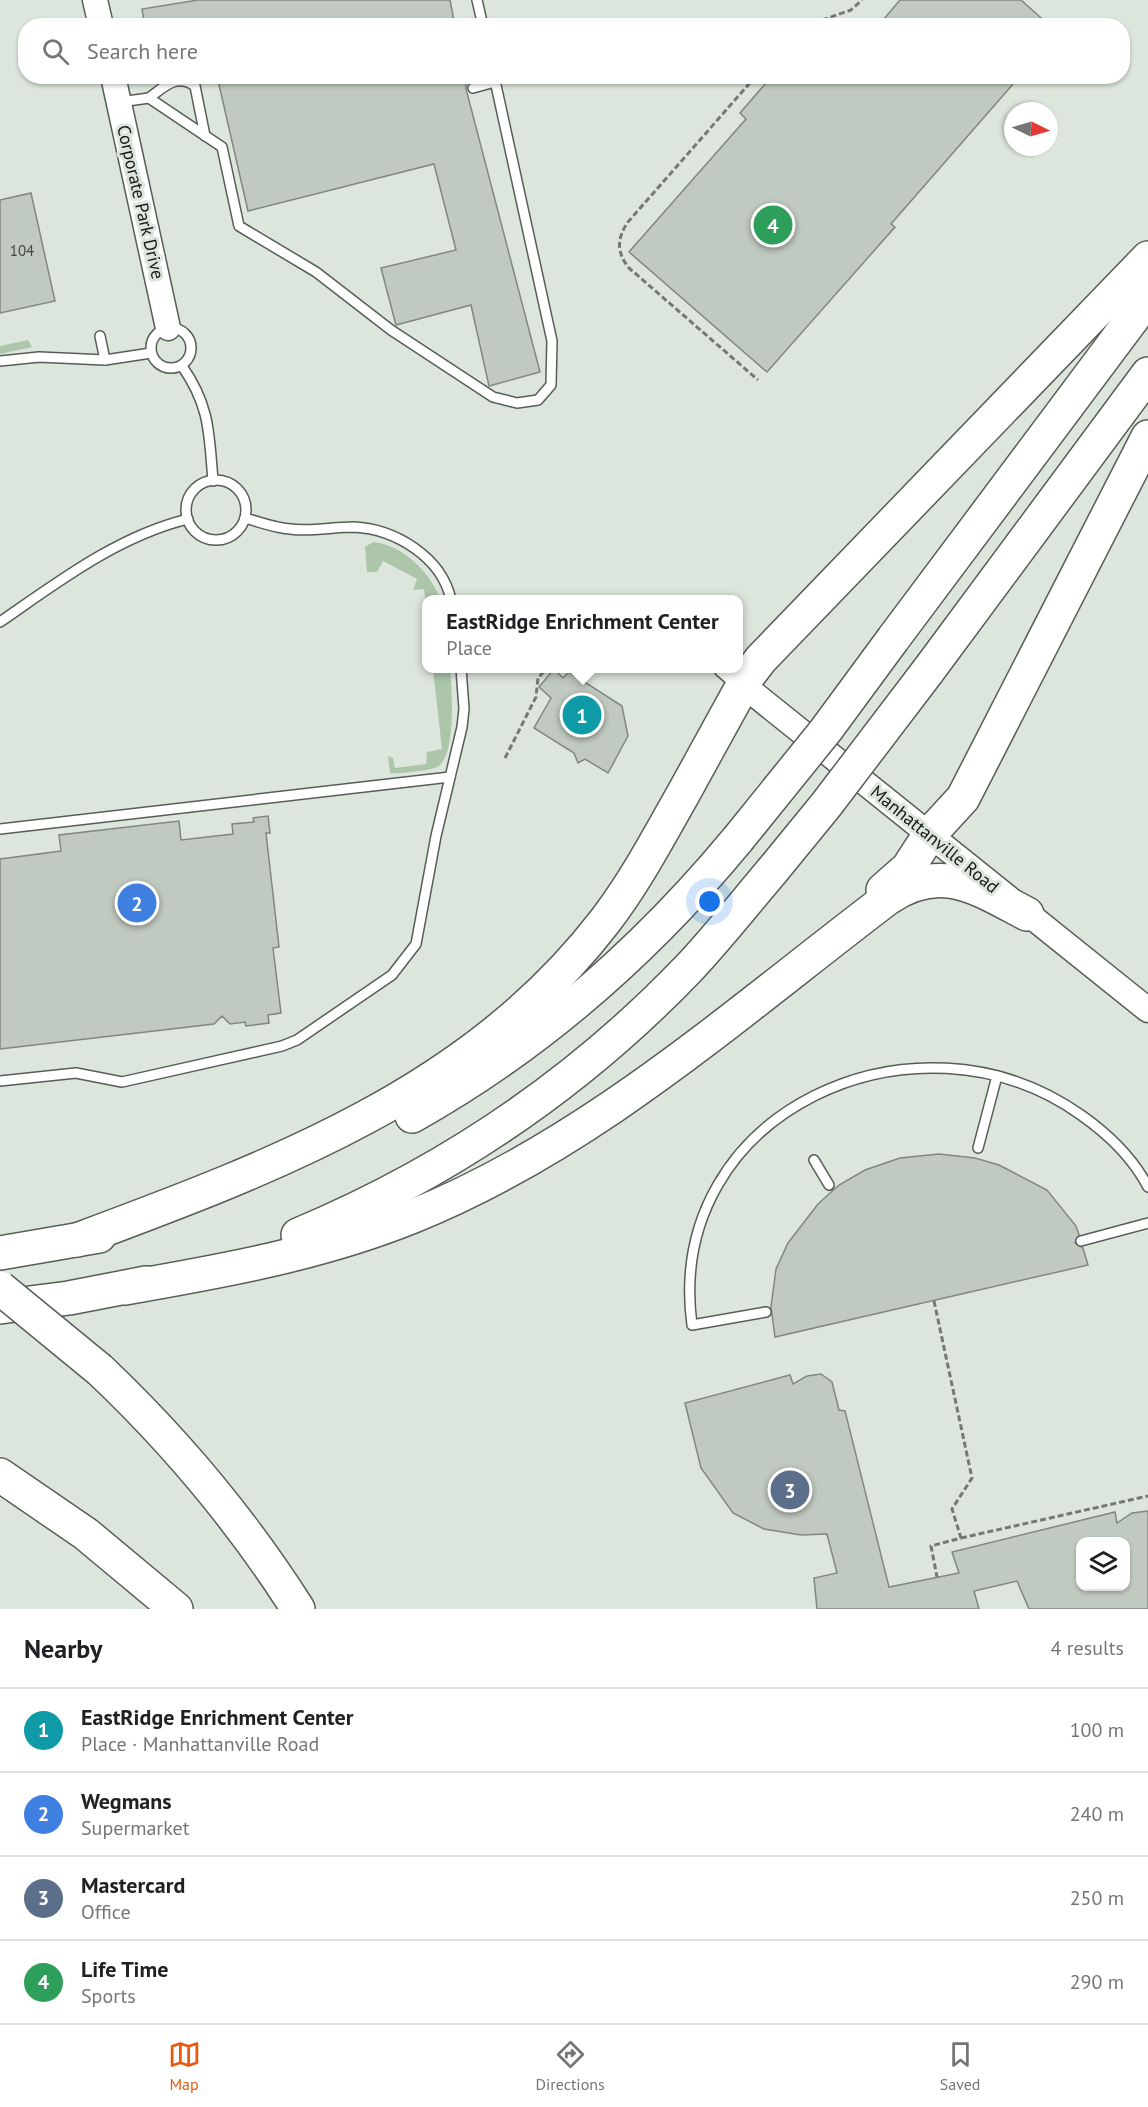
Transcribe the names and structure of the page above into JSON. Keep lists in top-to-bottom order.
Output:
{
  "streets": {
    "street": ["Corporate Park Drive", "Manhattanville Road"]
  },
  "house_numbers": ["104"],
  "north": "right",
  "page": {
    "search": "Search here",
    "pins": [
      "4",
      "1",
      "2",
      "3"
    ],
    "popup": ["EastRidge Enrichment Center", "Place"],
    "heading": ["Nearby", "4 results"],
    "list": [
      {
        "mark": "1",
        "name": "EastRidge Enrichment Center",
        "note": "Place · Manhattanville Road",
        "value": "100 m"
      },
      {
        "mark": "2",
        "name": "Wegmans",
        "note": "Supermarket",
        "value": "240 m"
      },
      {
        "mark": "3",
        "name": "Mastercard",
        "note": "Office",
        "value": "250 m"
      },
      {
        "mark": "4",
        "name": "Life Time",
        "note": "Sports",
        "value": "290 m"
      }
    ],
    "nav": ["Map", "Directions", "Saved"]
  }
}
